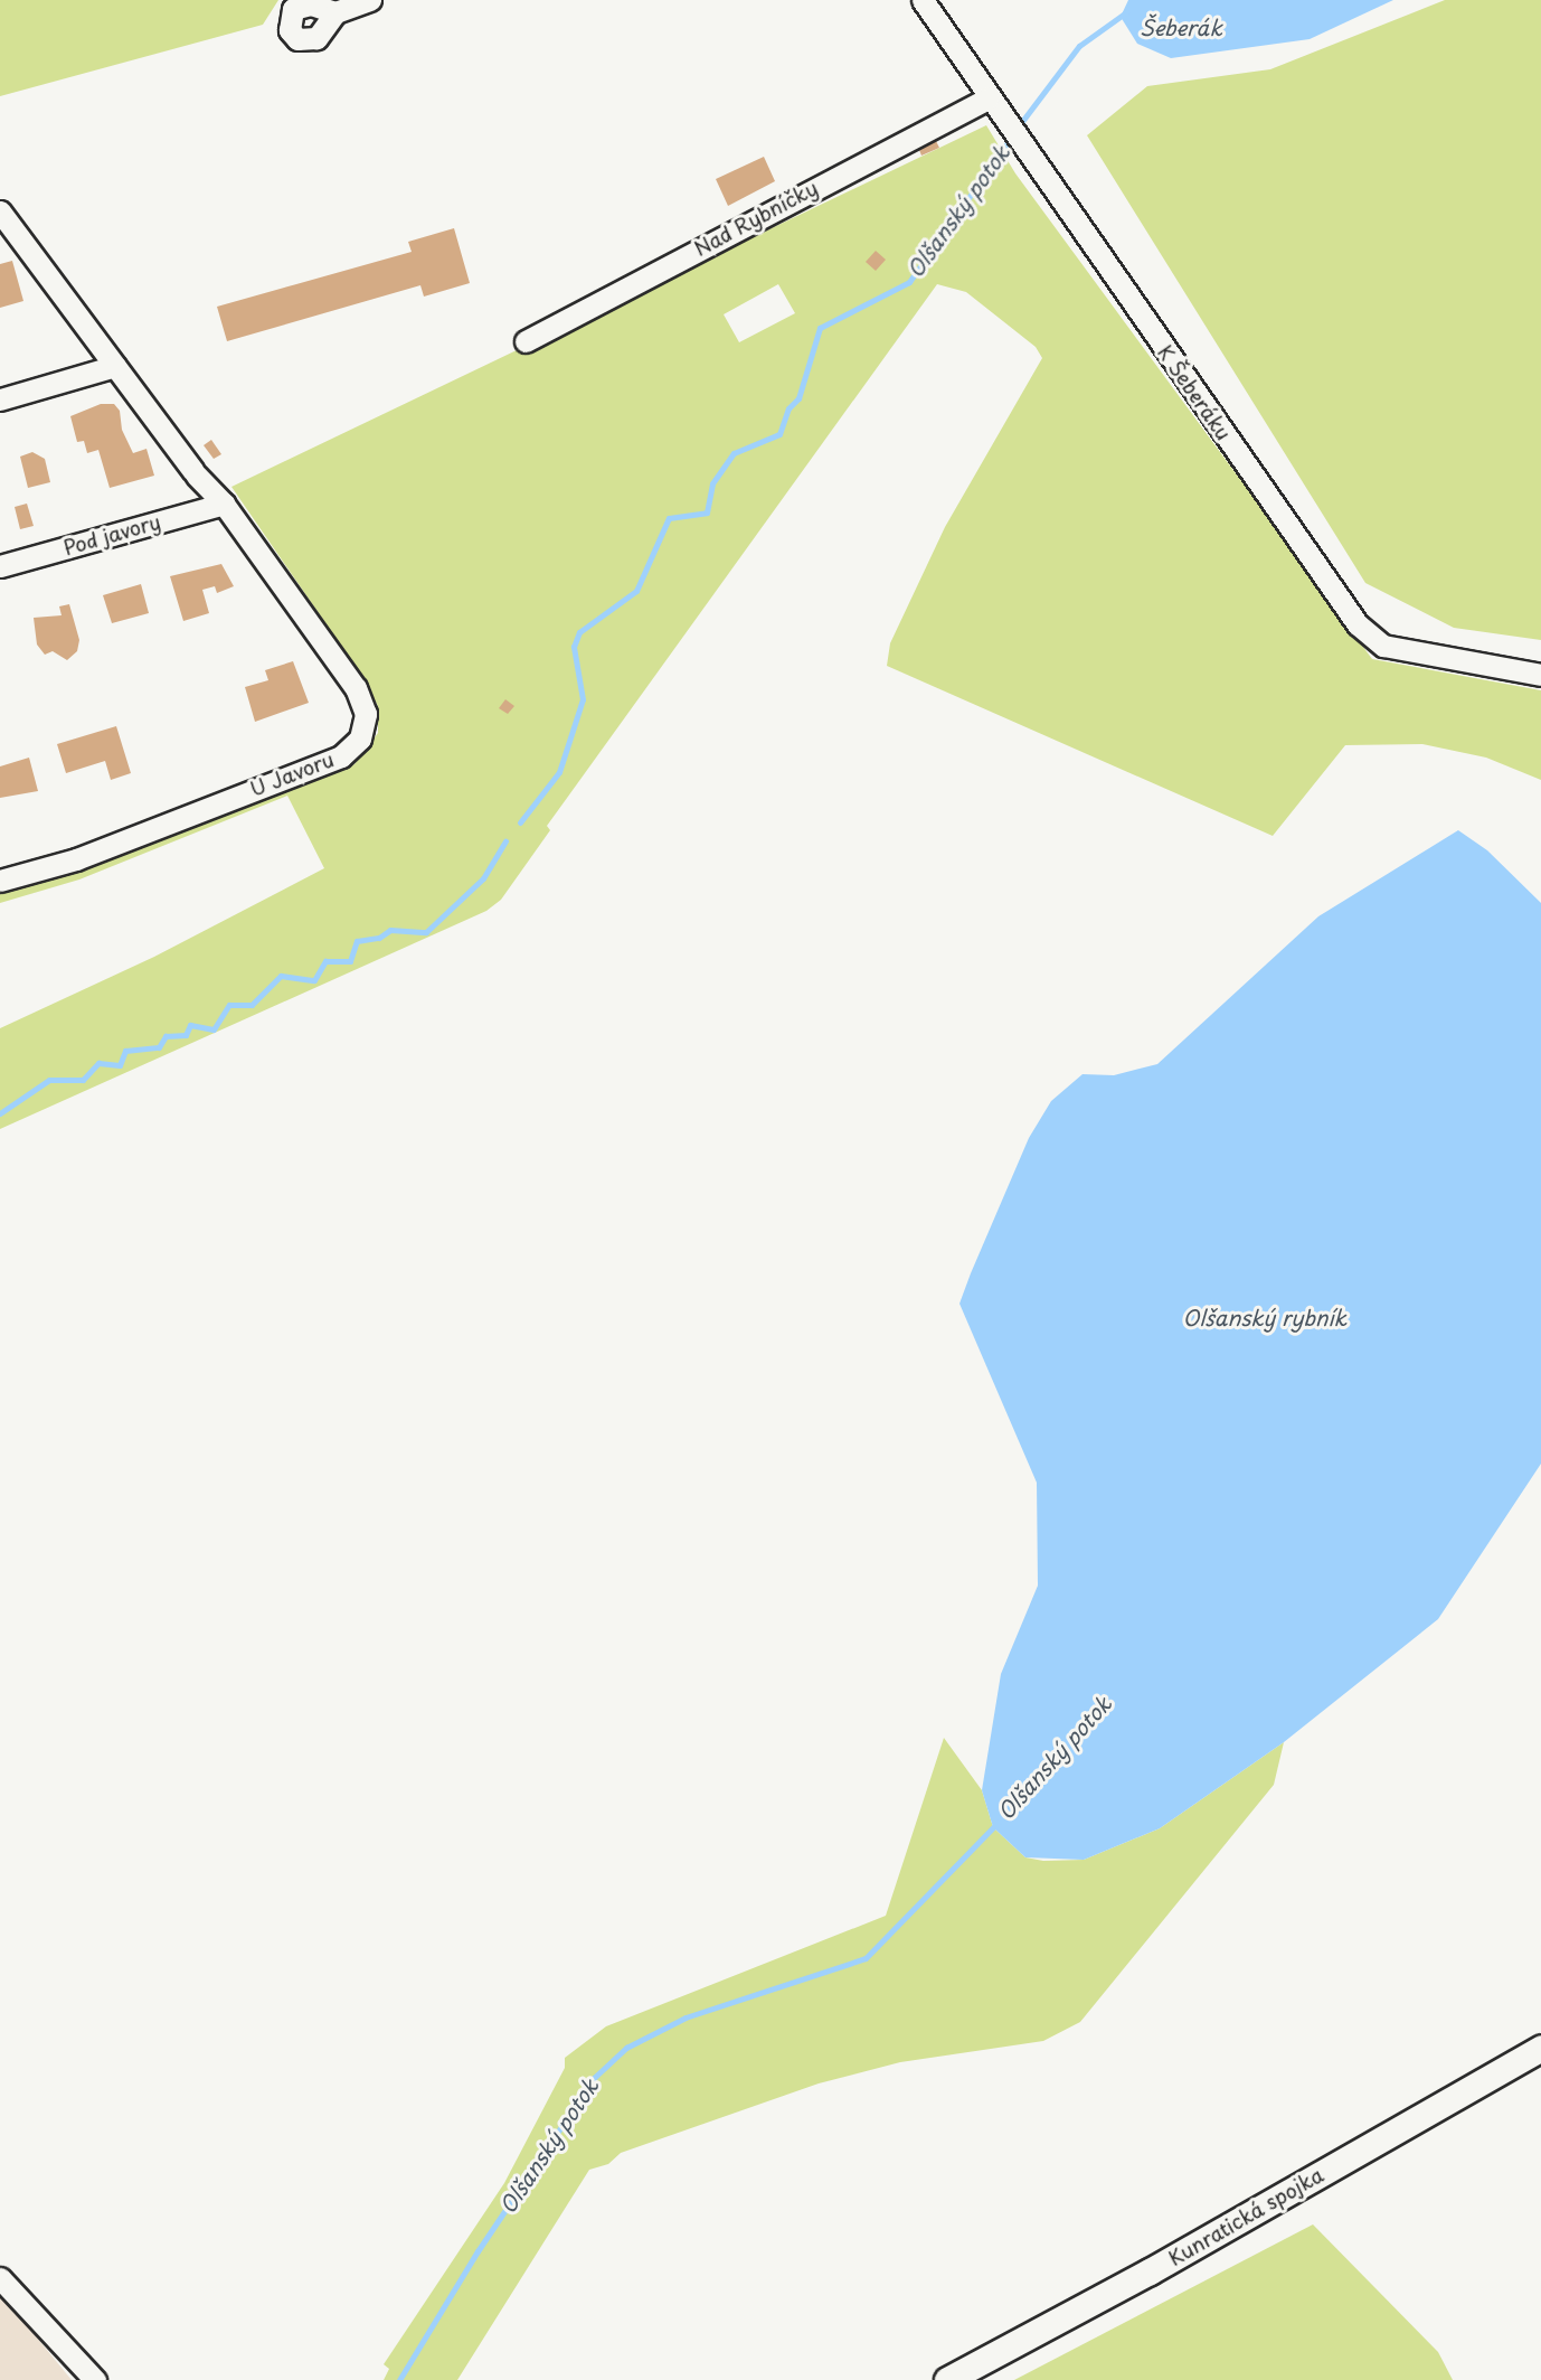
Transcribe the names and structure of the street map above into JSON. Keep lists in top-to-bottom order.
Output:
{
  "streets": {
    "main road": ["Kunratická spojka"],
    "street": [
      "Nad Rybníčky",
      "K Šeberáku",
      "Pod javory",
      "U Javoru"
    ]
  },
  "crossings": [
    ["Nad Rybníčky", "K Šeberáku"],
    ["Pod javory", "U Javoru"]
  ],
  "water": ["Šeberák", "Olšanský potok", "Olšanský rybník"]
}
